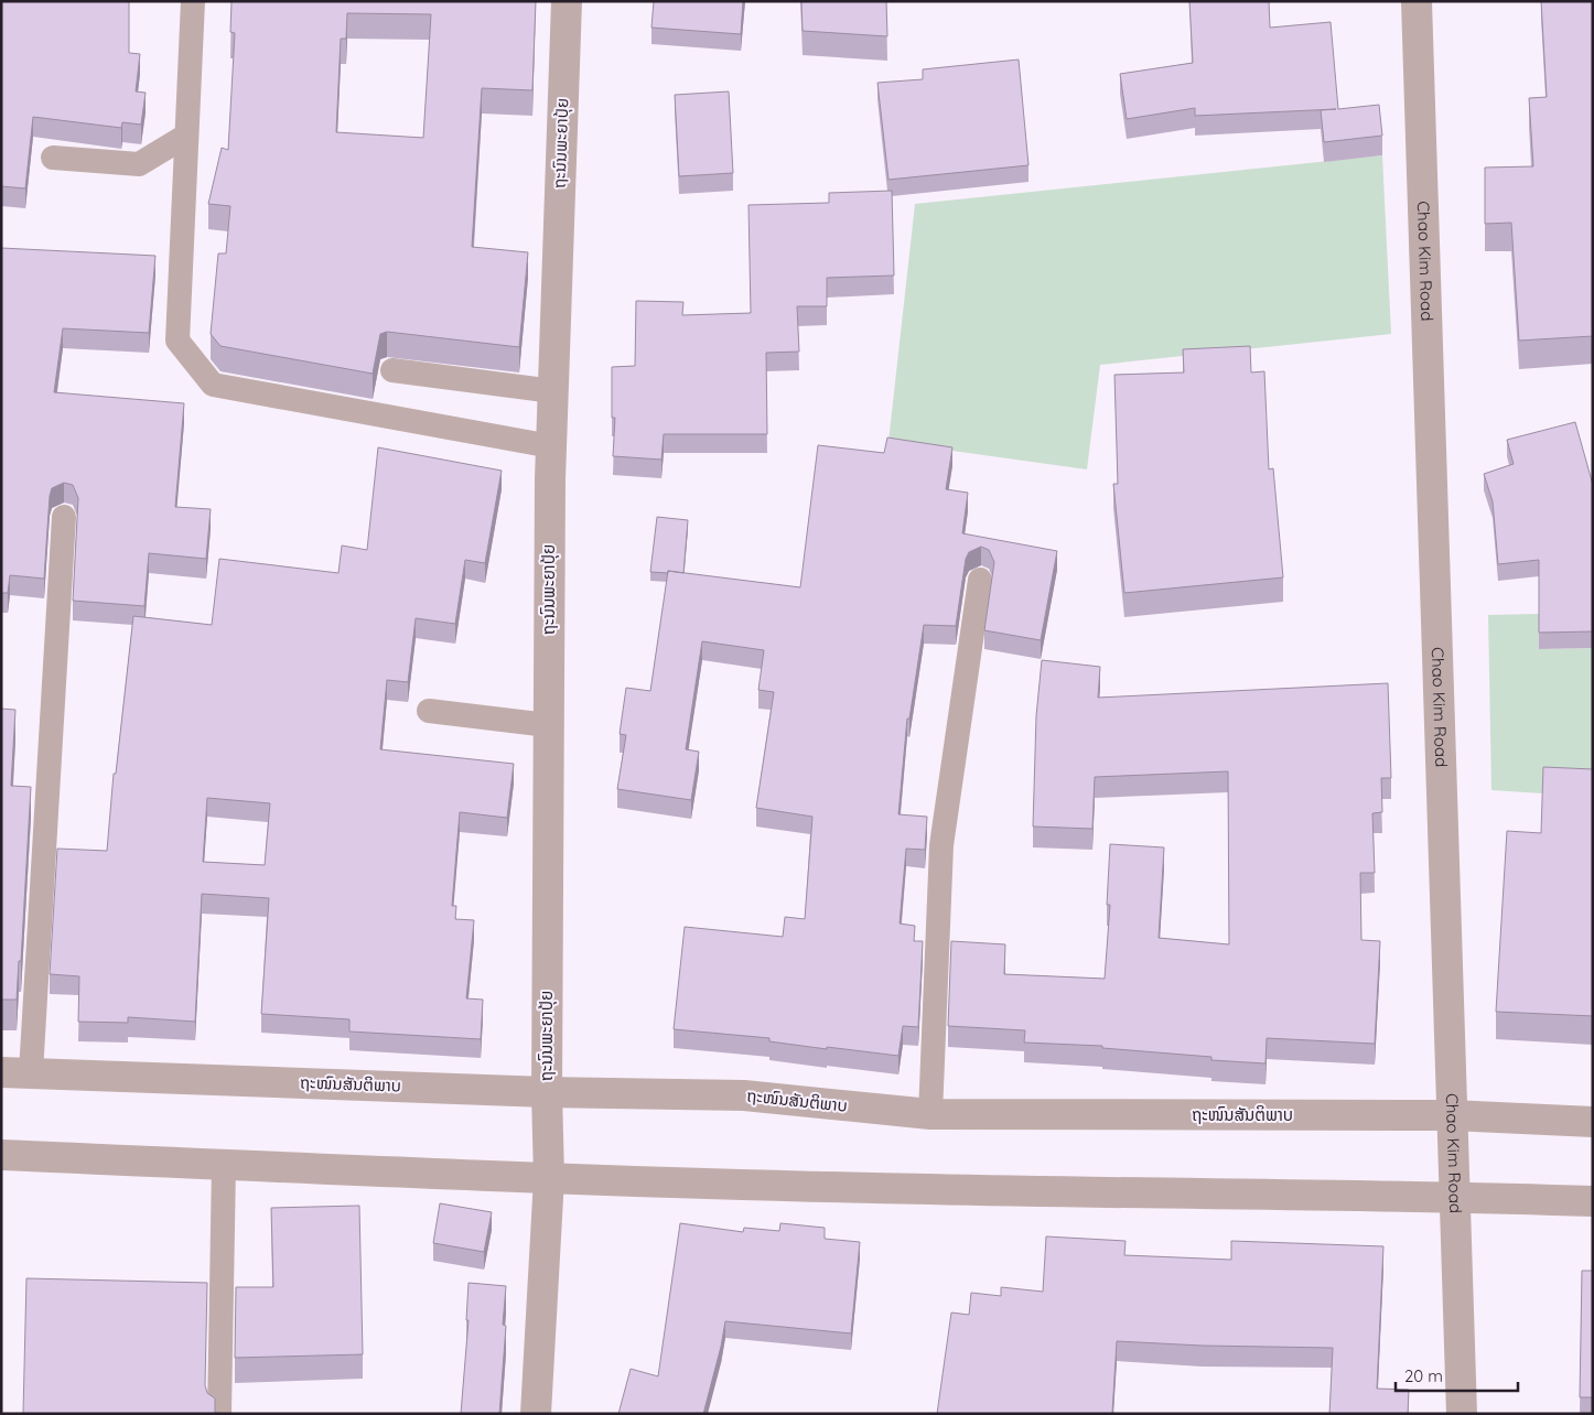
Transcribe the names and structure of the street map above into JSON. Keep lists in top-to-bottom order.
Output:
{
  "streets": {
    "street": ["ຖະນົນພະຍາປຸ້ຍ", "Chao Kim Road", "ຖະໜົນສັນຕິພາບ"]
  },
  "crossings": [
    ["ຖະນົນພະຍາປຸ້ຍ", "ຖະໜົນສັນຕິພາບ"],
    ["Chao Kim Road", "ຖະໜົນສັນຕິພາບ"]
  ],
  "scale_bar": "20 m"
}
